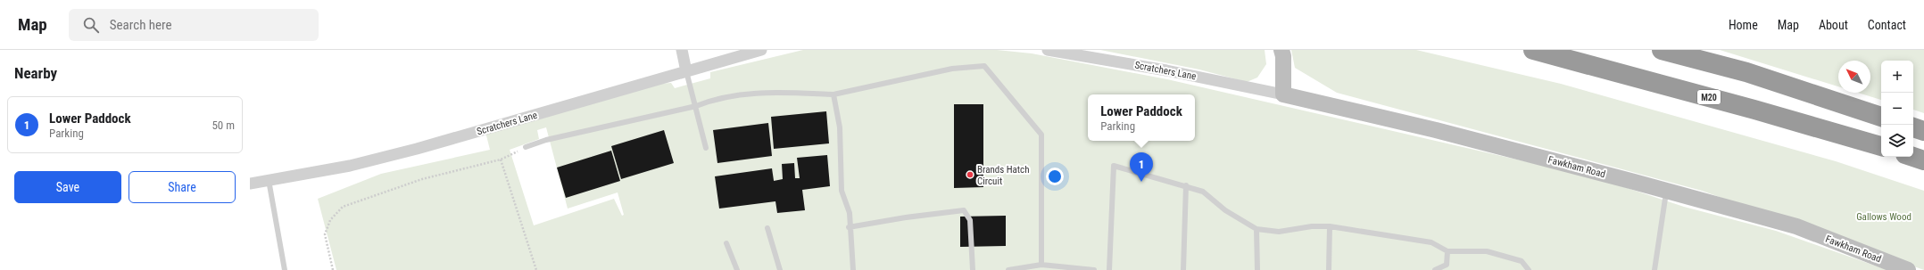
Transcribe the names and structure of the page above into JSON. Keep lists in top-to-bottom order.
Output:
{
  "streets": {
    "highway": ["M20"],
    "street": ["Scratchers Lane", "Fawkham Road"]
  },
  "crossings": [
    ["Scratchers Lane", "Fawkham Road"]
  ],
  "parks": ["Gallows Wood"],
  "places": ["Brands Hatch Circuit"],
  "north": "top left",
  "page": {
    "header": "Map",
    "search": "Search here",
    "nav": [
      "Home",
      "Map",
      "About",
      "Contact"
    ],
    "heading": "Nearby",
    "map_buttons": ["+", "−"],
    "popup": ["Lower Paddock", "Parking"],
    "list": [
      {
        "mark": "1",
        "name": "Lower Paddock",
        "note": "Parking",
        "value": "50 m"
      }
    ],
    "pins": "1",
    "buttons": ["Save", "Share"]
  }
}
